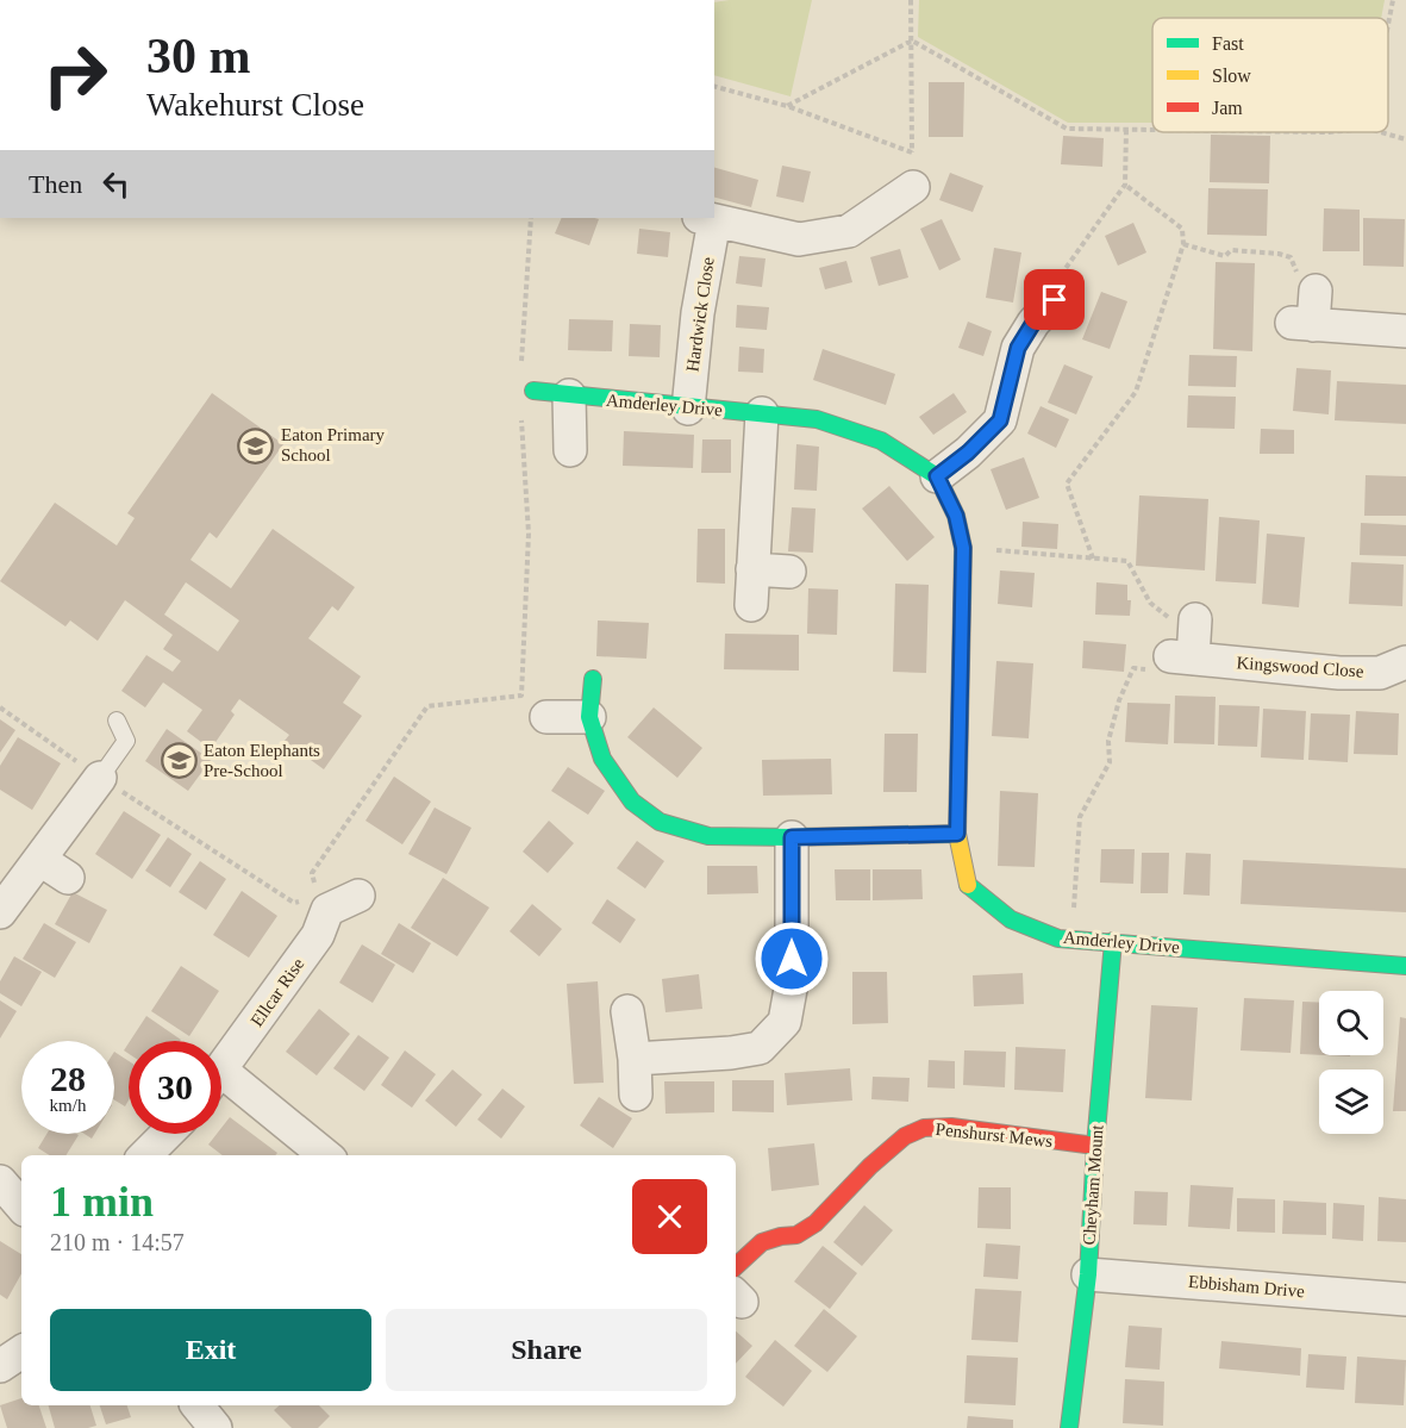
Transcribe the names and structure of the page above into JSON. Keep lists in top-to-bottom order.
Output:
{
  "streets": {
    "street": [
      "Hardwick Close",
      "Amderley Drive",
      "Kingswood Close",
      "Ellcar Rise",
      "Penshurst Mews",
      "Cheyham Mount",
      "Ebbisham Drive"
    ]
  },
  "crossings": [
    ["Hardwick Close", "Amderley Drive"],
    ["Amderley Drive", "Cheyham Mount"],
    ["Penshurst Mews", "Cheyham Mount"],
    ["Cheyham Mount", "Ebbisham Drive"]
  ],
  "places": {
    "school or university": ["Eaton Primary School", "Eaton Elephants Pre-School"]
  },
  "legend": ["Fast", "Slow", "Jam"],
  "page": {
    "turn": ["30 m", "Wakehurst Close"],
    "then": "Then",
    "speed": "28 km/h",
    "limit": "30",
    "heading": ["1 min", "210 m · 14:57"],
    "buttons": ["Exit", "Share"]
  }
}
